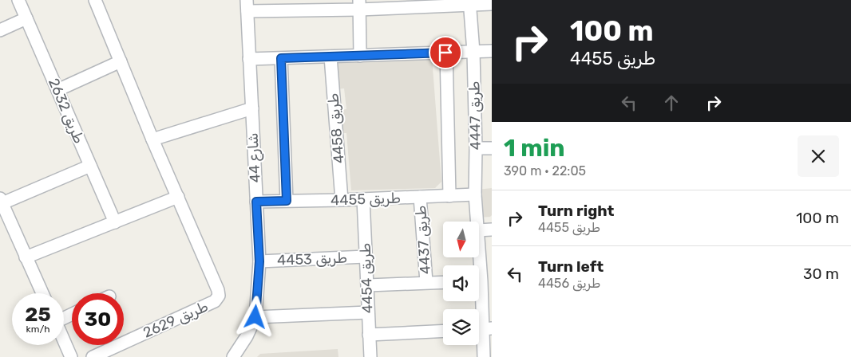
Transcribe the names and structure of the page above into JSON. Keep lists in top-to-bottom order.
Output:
{
  "streets": {
    "street": [
      "طريق 2632",
      "طريق 4447",
      "طريق 4458",
      "شارع 44",
      "طريق 4455",
      "طريق 4437",
      "طريق 4453",
      "طريق 4454",
      "طريق 2629"
    ]
  },
  "crossings": [
    ["طريق 4447", "طريق 4455"],
    ["طريق 4458", "طريق 4455"],
    ["شارع 44", "طريق 4455"],
    ["شارع 44", "طريق 4453"],
    ["طريق 4455", "طريق 4437"],
    ["طريق 4455", "طريق 4454"],
    ["طريق 4453", "طريق 4454"]
  ],
  "north": "bottom",
  "page": {
    "turn": ["100 m", "طريق 4455"],
    "heading": ["1 min", "390 m · 22:05"],
    "list": [
      {
        "name": "Turn right",
        "note": "طريق 4455",
        "value": "100 m"
      },
      {
        "name": "Turn left",
        "note": "طريق 4456",
        "value": "30 m"
      }
    ],
    "speed": "25 km/h",
    "limit": "30"
  }
}
